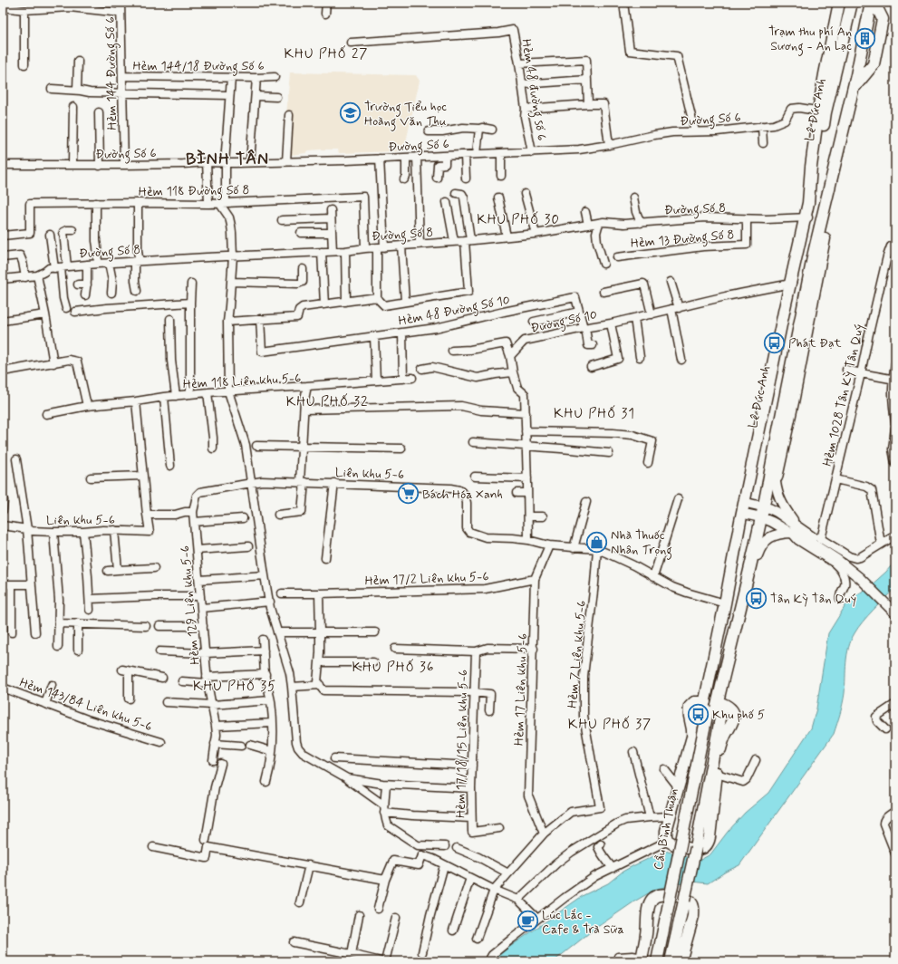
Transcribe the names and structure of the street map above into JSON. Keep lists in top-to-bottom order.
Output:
{
  "streets": {
    "highway": ["Lê Đức Anh", "Cầu Bình Thuận"],
    "street": [
      "Hẻm 144/18 Đường Số 6",
      "Hẻm 144 Đường Số 6",
      "Hẻm 48 đường số 6",
      "Đường Số 6",
      "Hẻm 118 Đường Số 8",
      "Đường Số 8",
      "Hẻm 13 Đường Số 8",
      "Hẻm 48 Đường Số 10",
      "Đường Số 10",
      "Hẻm 118 Liên khu 5-6",
      "Hẻm 1028 Tân Kỳ Tân Quý",
      "Liên khu 5-6",
      "Hẻm 17/2 Liên khu 5-6",
      "Hẻm 129 Liên khu 5-6",
      "Hẻm 7 Liên khu 5-6",
      "Hẻm 17 Liên khu 5-6",
      "Hẻm 143/84 Liên khu 5-6",
      "Hẻm 17/18/15 Liên khu 5-6"
    ]
  },
  "crossings": [
    ["Hẻm 144/18 Đường Số 6", "Hẻm 144 Đường Số 6"],
    ["Hẻm 144 Đường Số 6", "Đường Số 6"],
    ["Hẻm 48 đường số 6", "Đường Số 6"],
    ["Lê Đức Anh", "Đường Số 6"],
    ["Lê Đức Anh", "Đường Số 8"],
    ["Lê Đức Anh", "Đường Số 10"],
    ["Lê Đức Anh", "Liên khu 5-6"],
    ["Lê Đức Anh", "Cầu Bình Thuận"],
    ["Hẻm 118 Đường Số 8", "Đường Số 8"],
    ["Đường Số 8", "Hẻm 13 Đường Số 8"],
    ["Hẻm 48 Đường Số 10", "Đường Số 10"],
    ["Hẻm 118 Liên khu 5-6", "Liên khu 5-6"],
    ["Liên khu 5-6", "Hẻm 129 Liên khu 5-6"],
    ["Liên khu 5-6", "Hẻm 7 Liên khu 5-6"],
    ["Liên khu 5-6", "Hẻm 17 Liên khu 5-6"],
    ["Hẻm 17/2 Liên khu 5-6", "Hẻm 17 Liên khu 5-6"],
    ["Hẻm 7 Liên khu 5-6", "Hẻm 17 Liên khu 5-6"]
  ],
  "districts": [
    "KHU PHỐ 27",
    "BÌNH TÂN",
    "KHU PHỐ 30",
    "KHU PHỐ 32",
    "KHU PHỐ 31",
    "KHU PHỐ 36",
    "KHU PHỐ 35",
    "KHU PHỐ 37"
  ],
  "places": {
    "building": ["Trạm thu phí An Sương - An Lạc"],
    "school or university": ["Trường Tiểu học Hoàng Văn Thụ"],
    "bus stop": ["Phát Đạt", "Tân Kỳ Tân Quý", "Khu phố 5"],
    "supermarket": ["Bách Hóa Xanh"],
    "shop": ["Nhà Thuốc Nhân Trọng"],
    "cafe": ["Lúc Lắc - Cafe & Trà Sữa"]
  }
}
